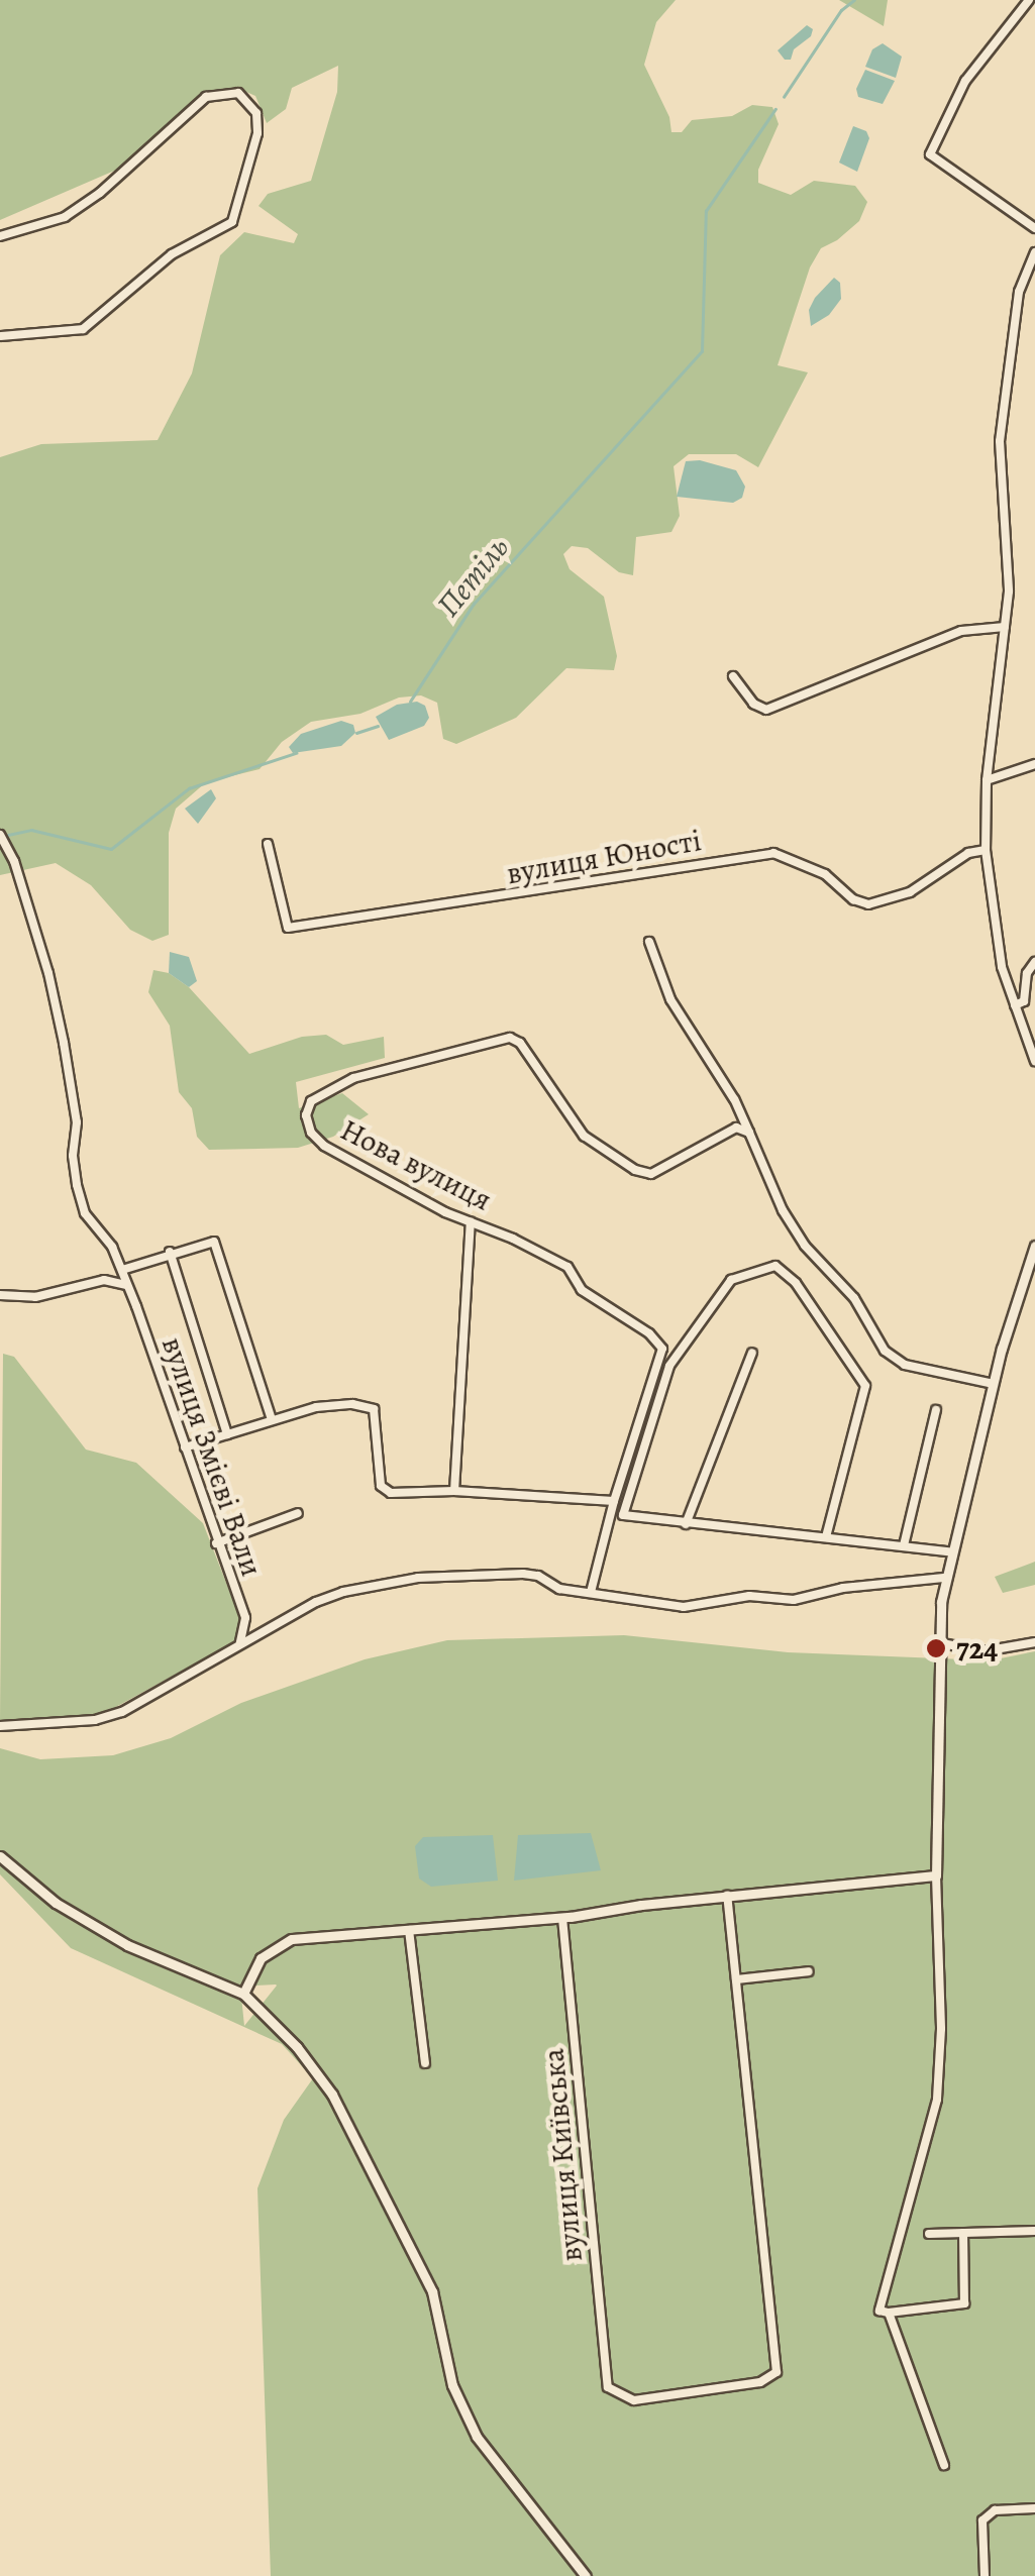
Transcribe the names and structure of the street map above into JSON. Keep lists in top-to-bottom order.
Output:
{
  "streets": {
    "street": [
      "вулиця Юності",
      "Нова вулиця",
      "вулиця Змієві Вали",
      "вулиця Київська"
    ]
  },
  "water": ["Петіль"],
  "places": ["724"]
}
